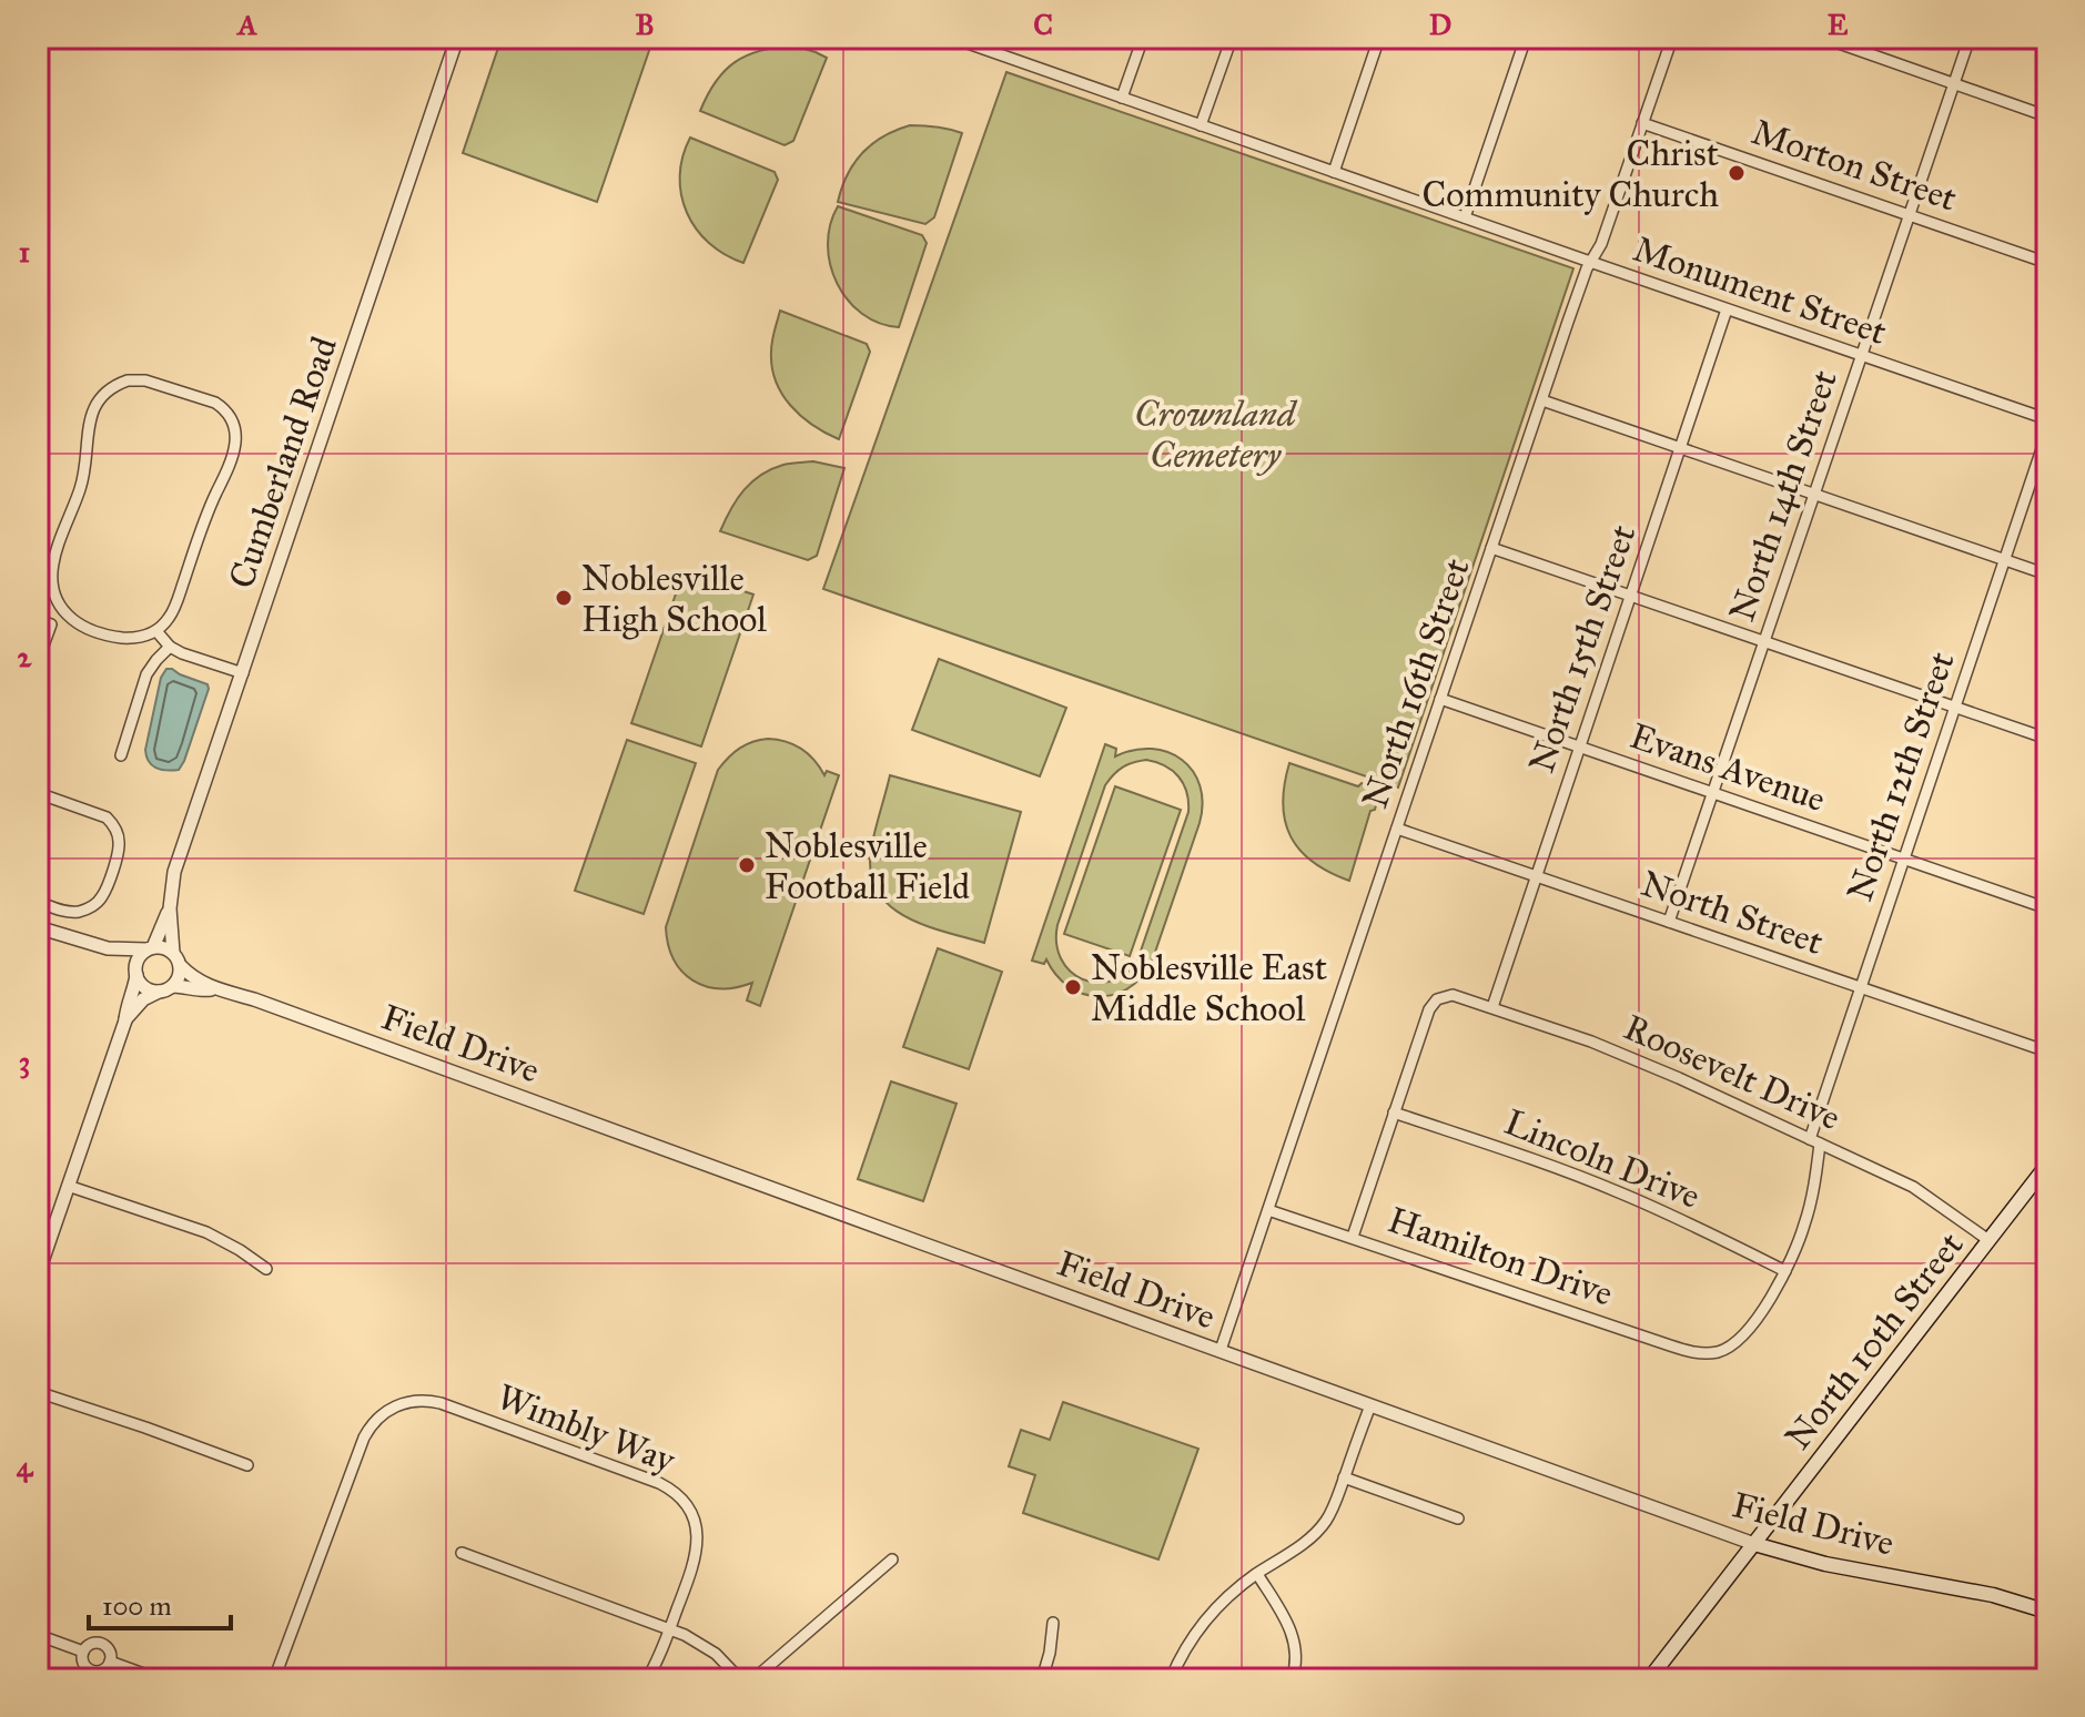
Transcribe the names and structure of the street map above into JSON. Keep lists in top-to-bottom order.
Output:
{
  "streets": {
    "main road": ["Field Drive", "North 10th Street"],
    "street": [
      "Morton Street",
      "Monument Street",
      "Cumberland Road",
      "North 14th Street",
      "North 15th Street",
      "North 16th Street",
      "Evans Avenue",
      "North 12th Street",
      "North Street",
      "Roosevelt Drive",
      "Lincoln Drive",
      "Hamilton Drive",
      "Wimbly Way"
    ]
  },
  "crossings": [
    ["Morton Street", "North 14th Street"],
    ["Morton Street", "North 16th Street"],
    ["Monument Street", "North 14th Street"],
    ["Monument Street", "North 15th Street"],
    ["Monument Street", "North 16th Street"],
    ["North 14th Street", "Evans Avenue"],
    ["North 14th Street", "North Street"],
    ["North 15th Street", "Evans Avenue"],
    ["North 15th Street", "North Street"],
    ["North 15th Street", "Roosevelt Drive"],
    ["North 16th Street", "Evans Avenue"],
    ["North 16th Street", "North Street"],
    ["North 16th Street", "Field Drive"],
    ["North 16th Street", "Hamilton Drive"],
    ["Evans Avenue", "North 12th Street"],
    ["North 12th Street", "North Street"],
    ["North 12th Street", "Roosevelt Drive"],
    ["North 12th Street", "Lincoln Drive"],
    ["North 12th Street", "Hamilton Drive"],
    ["Field Drive", "North 10th Street"],
    ["Roosevelt Drive", "Lincoln Drive"],
    ["Roosevelt Drive", "North 10th Street"]
  ],
  "parks": ["Crownland Cemetery"],
  "places": [
    "Christ Community Church",
    "Noblesville High School",
    "Noblesville Football Field",
    "Noblesville East Middle School"
  ],
  "scale_bar": "100 m",
  "grid": {
    "columns": [
      "A",
      "B",
      "C",
      "D",
      "E"
    ],
    "rows": [
      "1",
      "2",
      "3",
      "4"
    ]
  }
}
